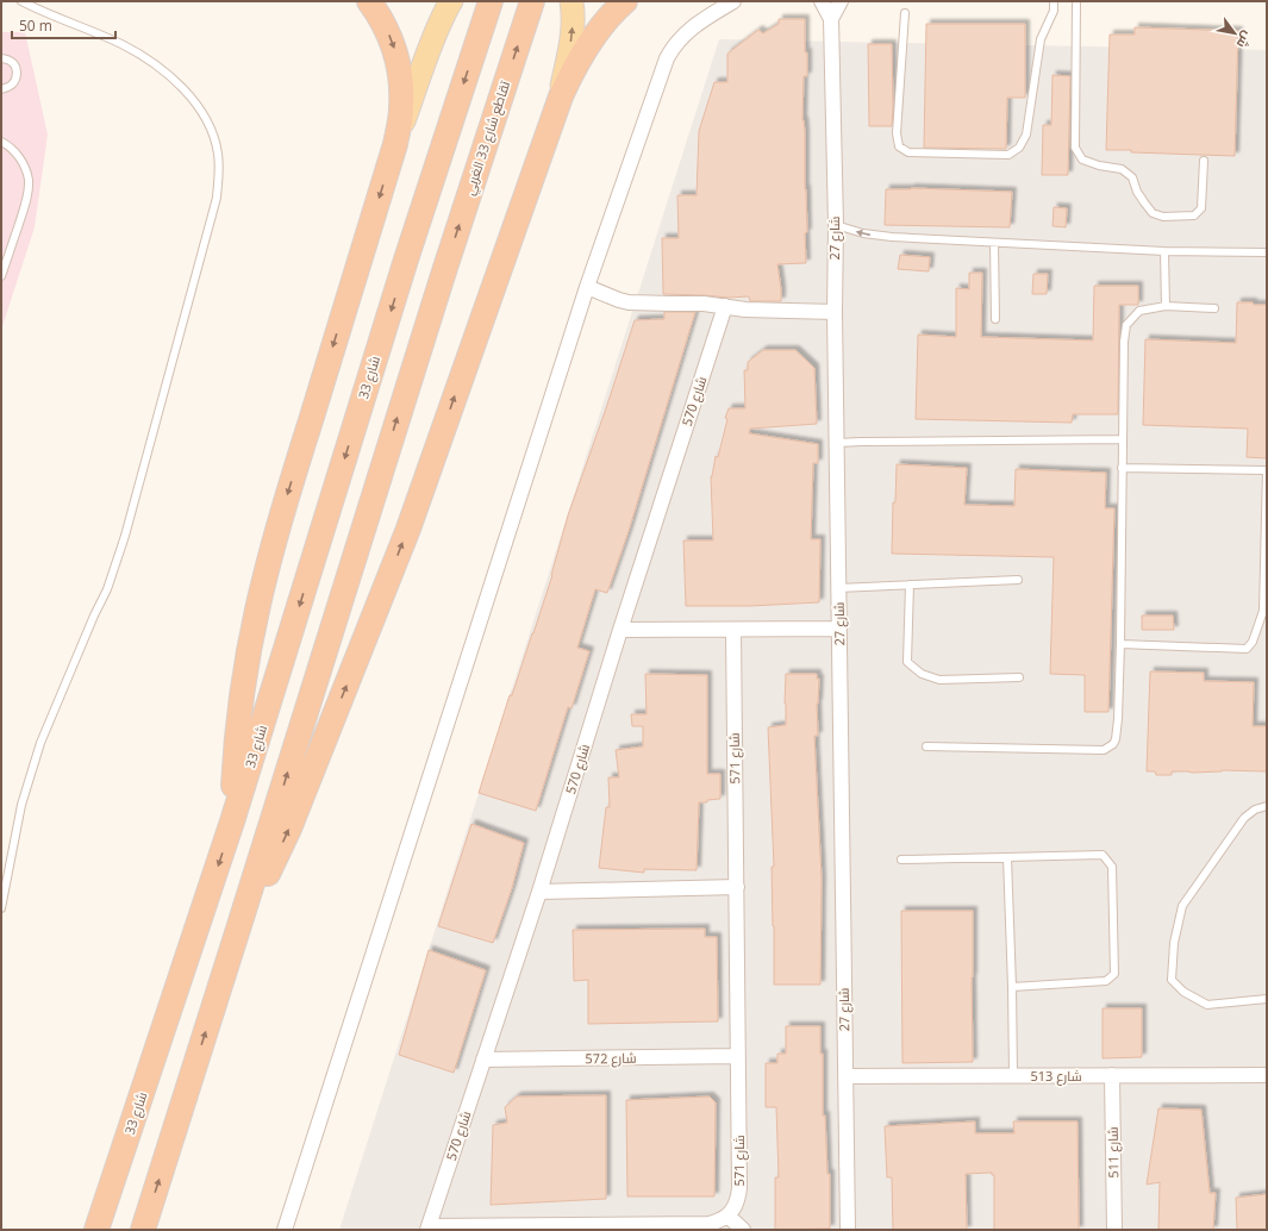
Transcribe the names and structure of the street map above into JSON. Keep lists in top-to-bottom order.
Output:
{
  "streets": {
    "highway": ["تقاطع شارع 33 الغربي", "شارع 33"],
    "street": [
      "شارع 27",
      "شارع 570",
      "شارع 571",
      "شارع 572",
      "شارع 513",
      "شارع 511"
    ]
  },
  "crossings": [
    ["شارع 27", "شارع 513"],
    ["شارع 570", "شارع 572"],
    ["شارع 571", "شارع 572"],
    ["شارع 513", "شارع 511"]
  ],
  "scale_bar": "50 m",
  "north": "bottom right"
}
